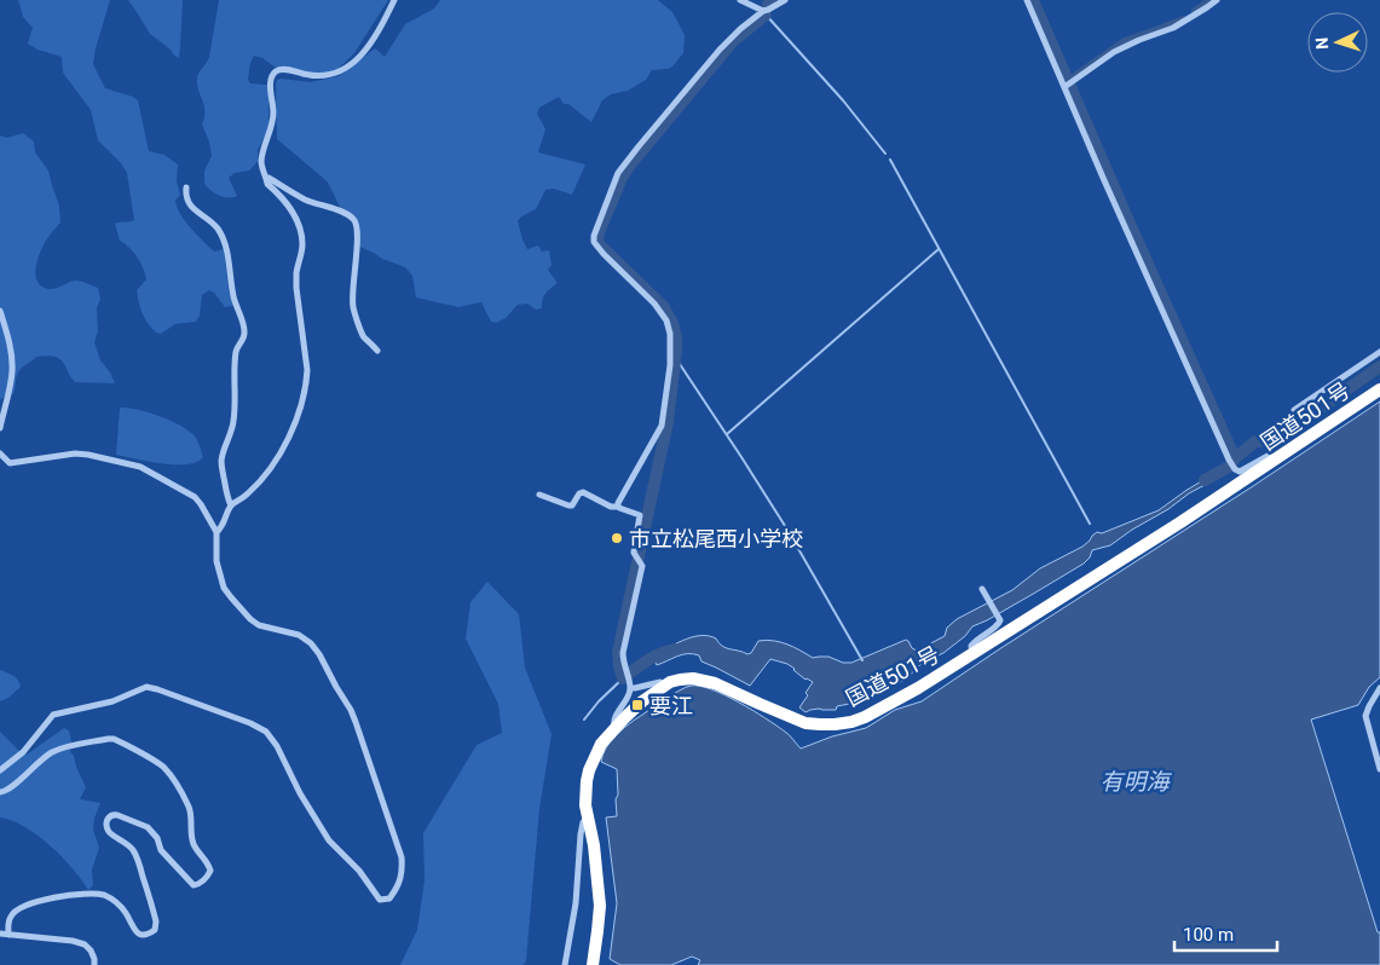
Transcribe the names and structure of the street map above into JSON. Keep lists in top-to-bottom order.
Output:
{
  "streets": {
    "highway": ["国道501号"]
  },
  "water": ["有明海"],
  "places": {
    "other": ["市立松尾西小学校"],
    "transit": ["要江"]
  },
  "scale_bar": "100 m",
  "north": "left"
}
